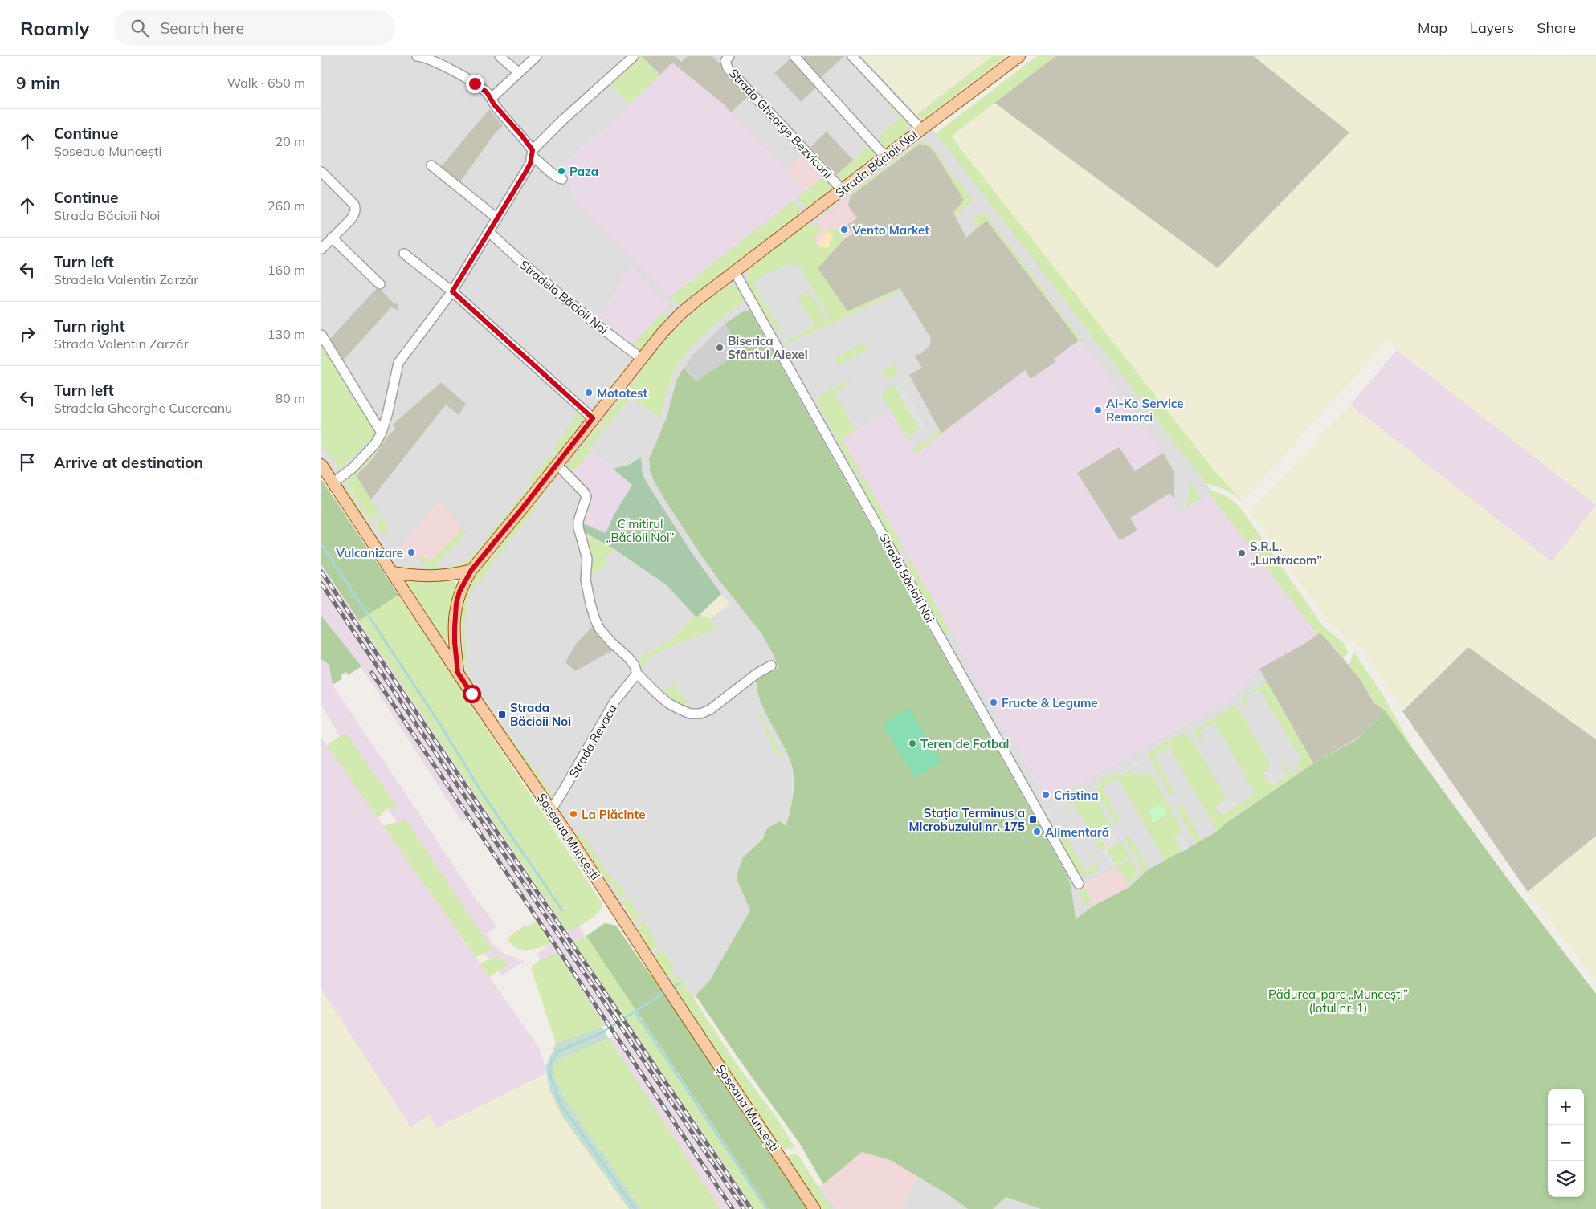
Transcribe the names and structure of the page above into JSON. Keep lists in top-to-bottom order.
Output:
{
  "streets": {
    "main road": ["Strada Băcioii Noi", "Șoseaua Muncești"],
    "street": ["Strada Gheorge Bezviconi", "Stradela Băcioii Noi", "Strada Revaca"]
  },
  "crossings": [
    ["Strada Gheorge Bezviconi", "Strada Băcioii Noi"],
    ["Strada Băcioii Noi", "Stradela Băcioii Noi"],
    ["Strada Băcioii Noi", "Șoseaua Muncești"],
    ["Strada Revaca", "Șoseaua Muncești"]
  ],
  "parks": ["Cimitirul „Băcioii Noi”", "Pădurea-parc „Muncești” (lotul nr. 1)"],
  "places": {
    "other": [
      "Paza",
      "Vento Market",
      "Biserica Sfântul Alexei",
      "Mototest",
      "Al-Ko Service Remorci",
      "Vulcanizare",
      "S.R.L. „Luntracom”",
      "Fructe & Legume",
      "Teren de Fotbal",
      "Cristina",
      "La Plăcinte",
      "Alimentară"
    ],
    "transit": ["Strada Băcioii Noi", "Stația Terminus a Microbuzului nr. 175"]
  },
  "page": {
    "header": "Roamly",
    "search": "Search here",
    "nav": ["Map", "Layers", "Share"],
    "heading": ["9 min", "Walk · 650 m"],
    "list": [
      ["Continue", "Șoseaua Muncești", "20 m"],
      ["Continue", "Strada Băcioii Noi", "260 m"],
      ["Turn left", "Stradela Valentin Zarzăr", "160 m"],
      ["Turn right", "Strada Valentin Zarzăr", "130 m"],
      ["Turn left", "Stradela Gheorghe Cucereanu", "80 m"],
      "Arrive at destination"
    ],
    "map_buttons": ["+", "−"]
  }
}
